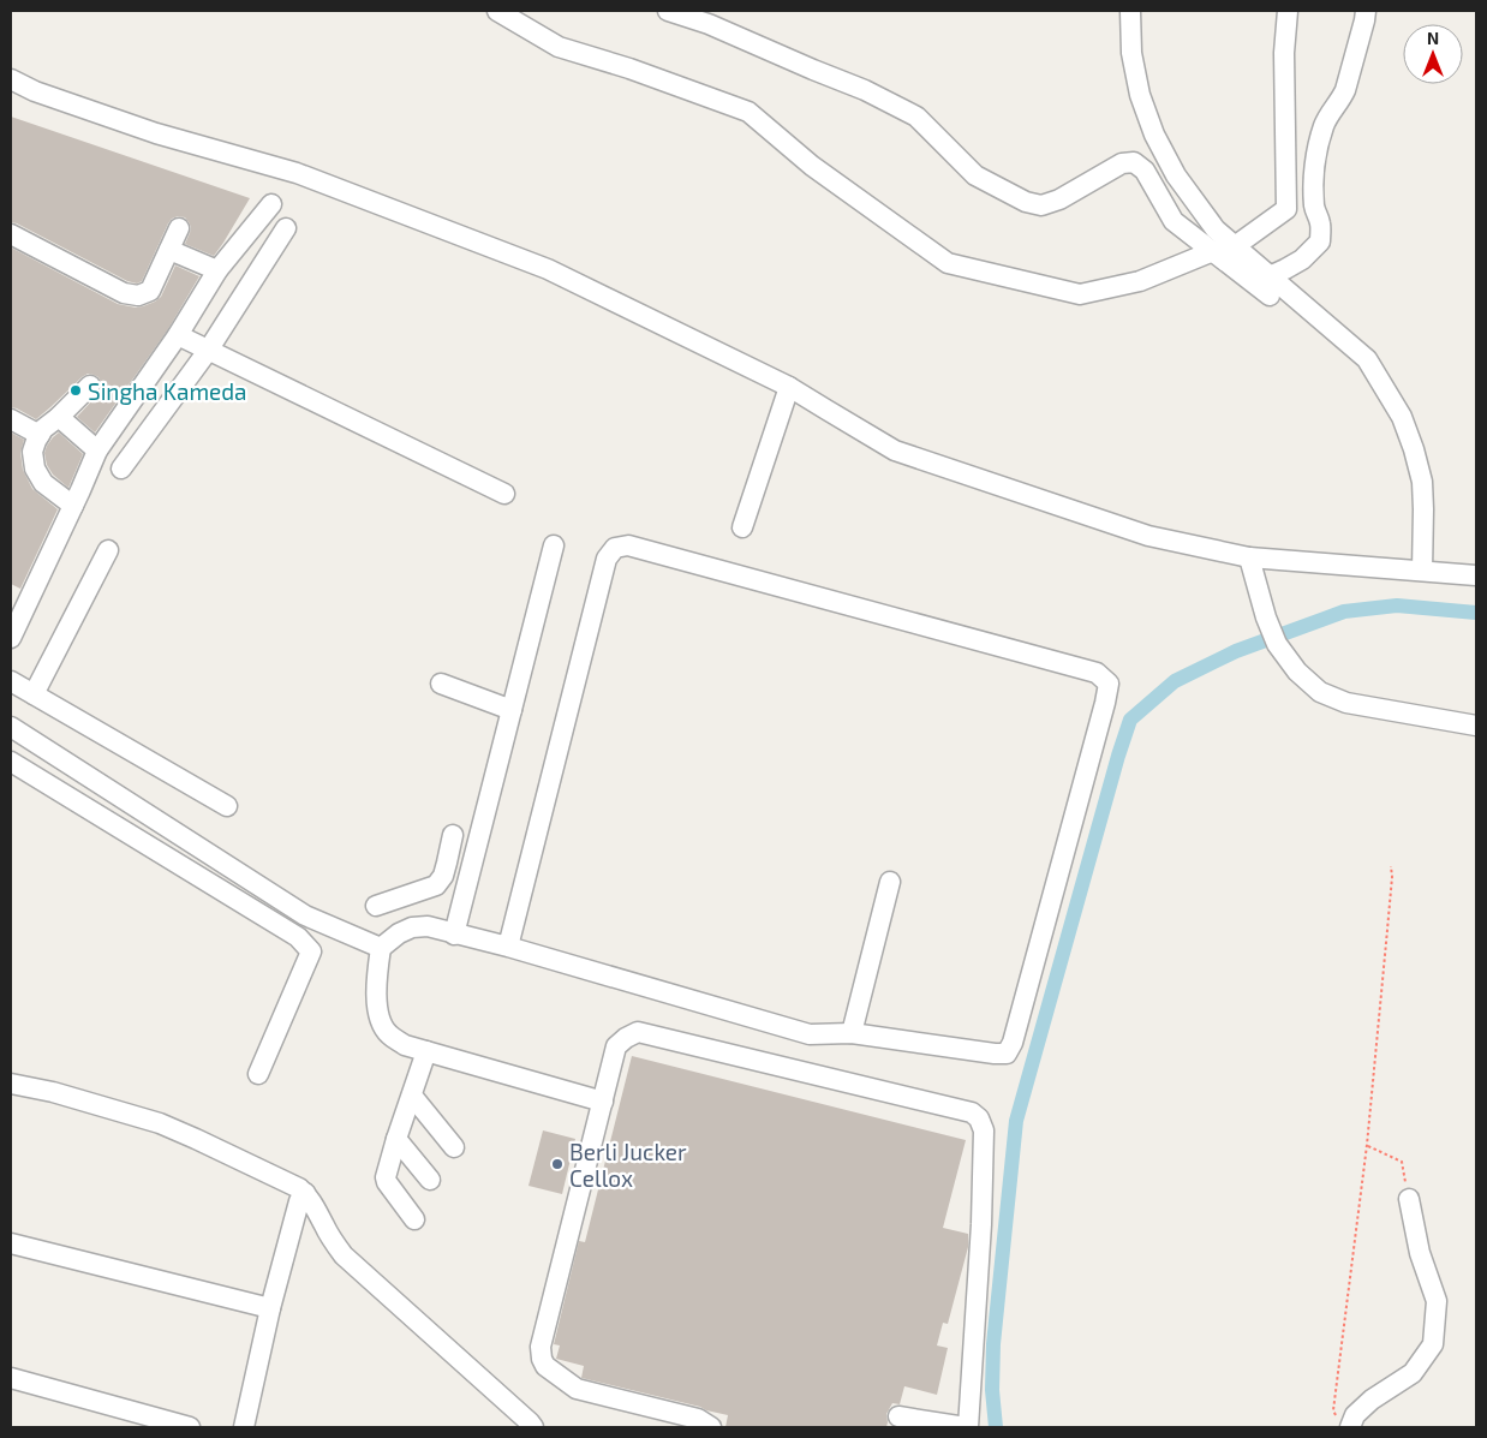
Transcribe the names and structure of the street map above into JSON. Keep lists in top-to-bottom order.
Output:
{
  "places": ["Singha Kameda", "Berli Jucker Cellox"],
  "north": "top"
}
